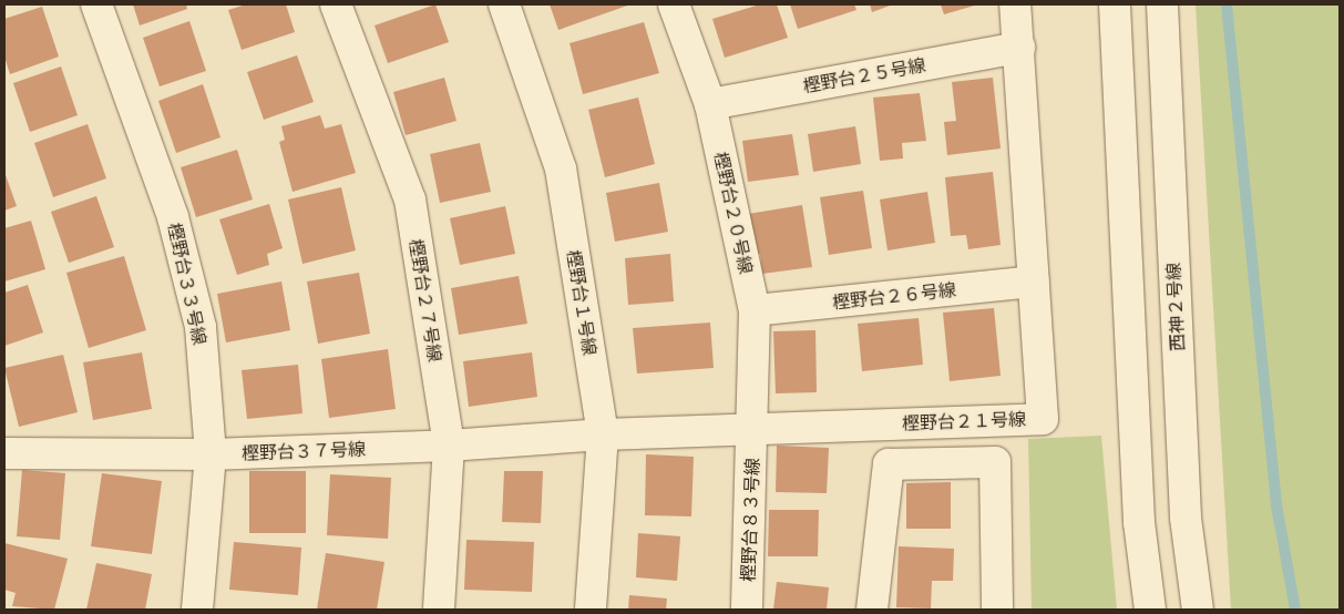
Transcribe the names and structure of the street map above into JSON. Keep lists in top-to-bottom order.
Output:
{
  "streets": {
    "street": [
      "樫野台２５号線",
      "樫野台２０号線",
      "樫野台３３号線",
      "樫野台２６号線",
      "樫野台２７号線",
      "樫野台１号線",
      "西神２号線",
      "樫野台２１号線",
      "樫野台３７号線",
      "樫野台８３号線"
    ]
  },
  "crossings": [
    ["樫野台２５号線", "樫野台２０号線"],
    ["樫野台２５号線", "樫野台２１号線"],
    ["樫野台２０号線", "樫野台２６号線"],
    ["樫野台２０号線", "樫野台２１号線"],
    ["樫野台２０号線", "樫野台８３号線"],
    ["樫野台３３号線", "樫野台３７号線"],
    ["樫野台２６号線", "樫野台２１号線"],
    ["樫野台２７号線", "樫野台３７号線"],
    ["樫野台１号線", "樫野台２１号線"],
    ["樫野台１号線", "樫野台３７号線"],
    ["樫野台２１号線", "樫野台３７号線"],
    ["樫野台２１号線", "樫野台８３号線"]
  ]
}
